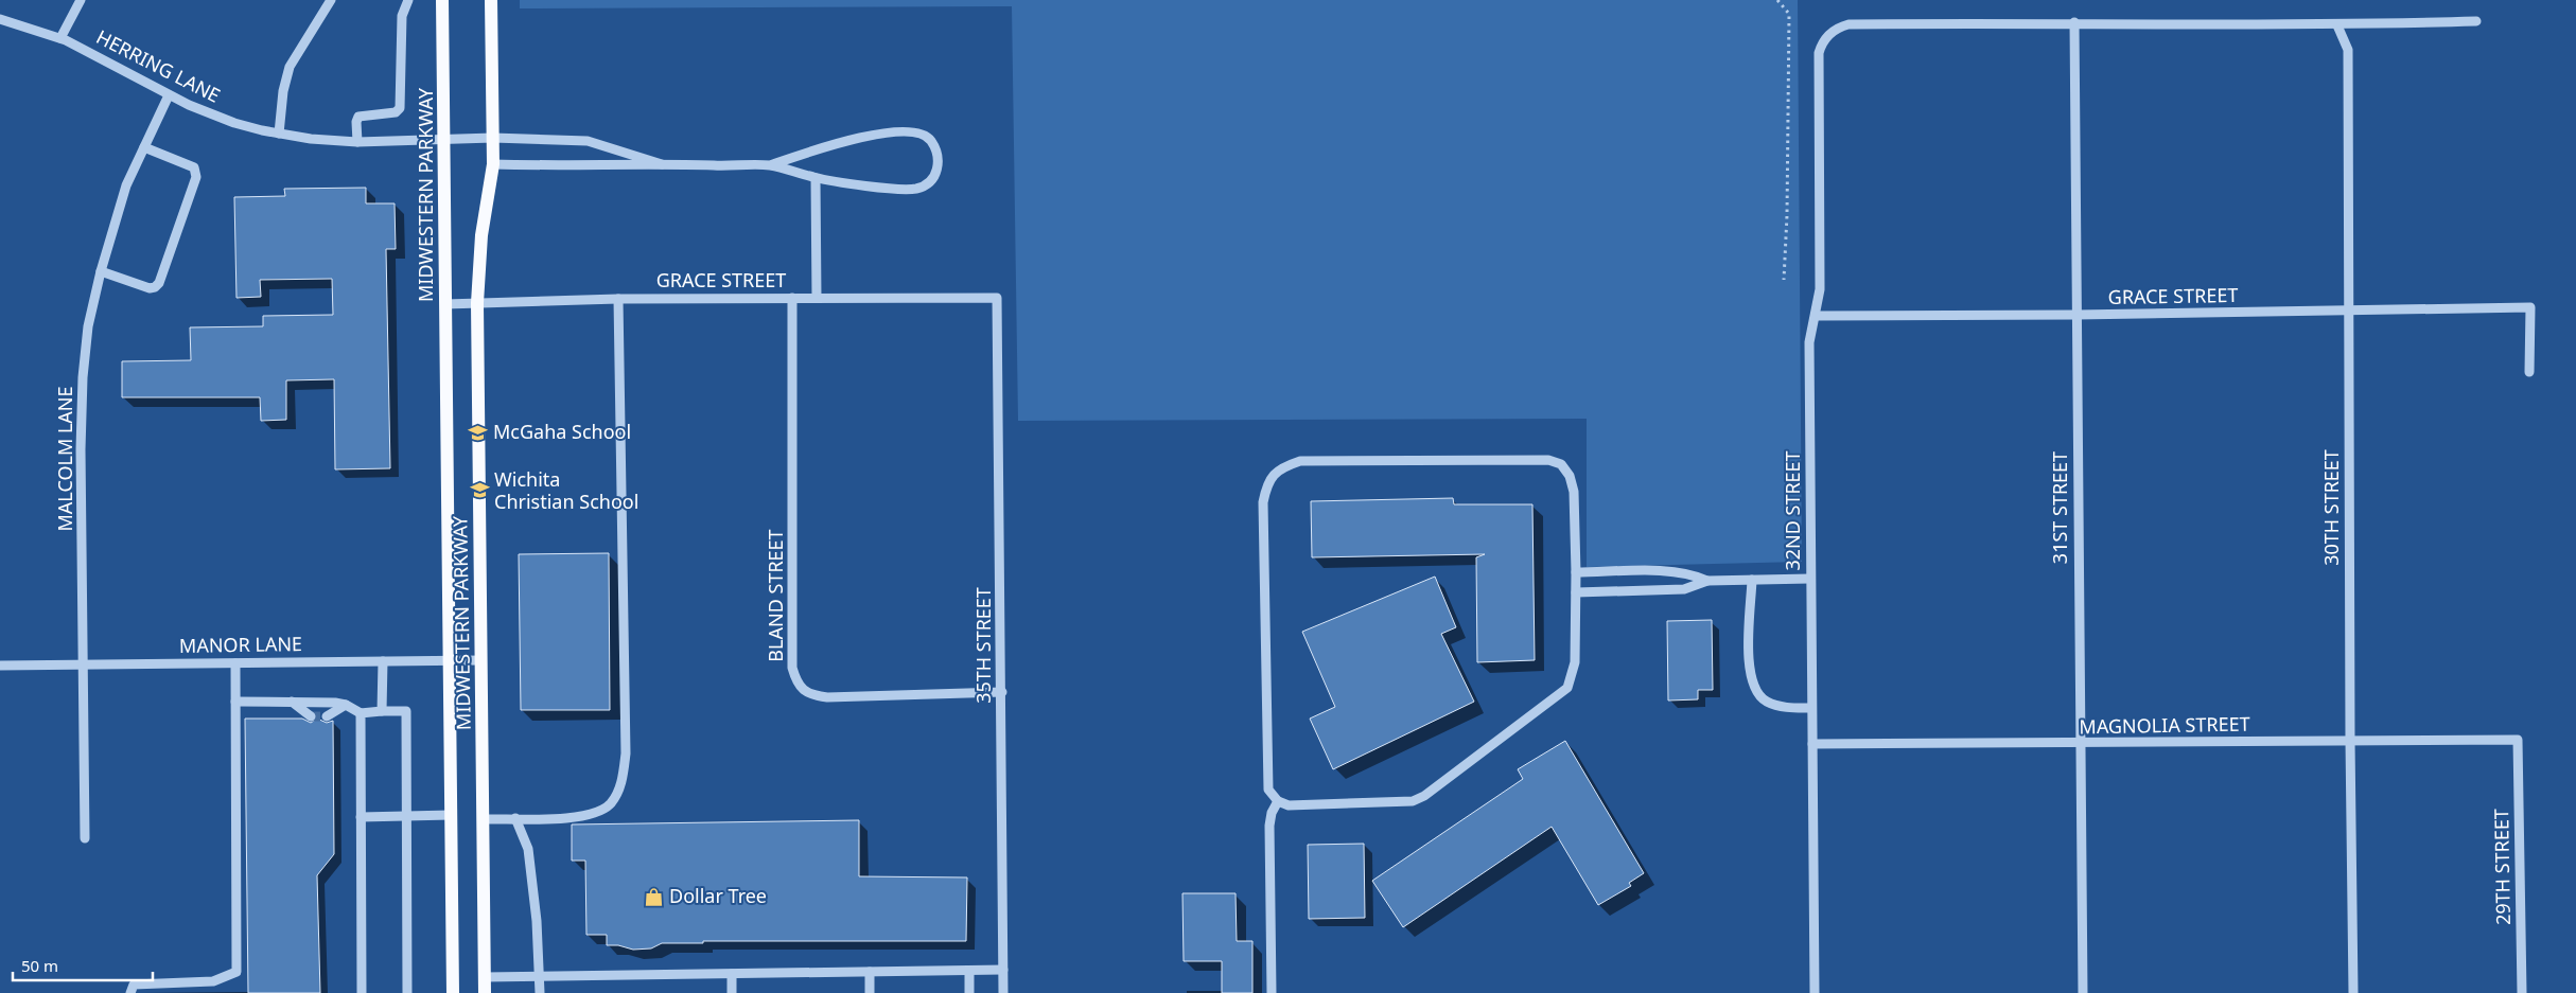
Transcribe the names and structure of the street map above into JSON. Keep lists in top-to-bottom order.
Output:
{
  "streets": {
    "main road": ["MIDWESTERN PARKWAY"],
    "street": [
      "HERRING LANE",
      "GRACE STREET",
      "MALCOLM LANE",
      "31ST STREET",
      "30TH STREET",
      "32ND STREET",
      "BLAND STREET",
      "MANOR LANE",
      "35TH STREET",
      "MAGNOLIA STREET",
      "29TH STREET"
    ]
  },
  "crossings": [
    ["HERRING LANE", "MIDWESTERN PARKWAY"],
    ["HERRING LANE", "MALCOLM LANE"],
    ["MIDWESTERN PARKWAY", "GRACE STREET"],
    ["MIDWESTERN PARKWAY", "MANOR LANE"],
    ["GRACE STREET", "31ST STREET"],
    ["GRACE STREET", "30TH STREET"],
    ["GRACE STREET", "32ND STREET"],
    ["GRACE STREET", "BLAND STREET"],
    ["GRACE STREET", "35TH STREET"],
    ["MALCOLM LANE", "MANOR LANE"],
    ["31ST STREET", "32ND STREET"],
    ["31ST STREET", "MAGNOLIA STREET"],
    ["30TH STREET", "MAGNOLIA STREET"],
    ["32ND STREET", "MAGNOLIA STREET"],
    ["BLAND STREET", "35TH STREET"],
    ["MAGNOLIA STREET", "29TH STREET"]
  ],
  "places": {
    "school or university": ["McGaha School", "Wichita Christian School"],
    "shop": ["Dollar Tree"]
  },
  "scale_bar": "50 m"
}
